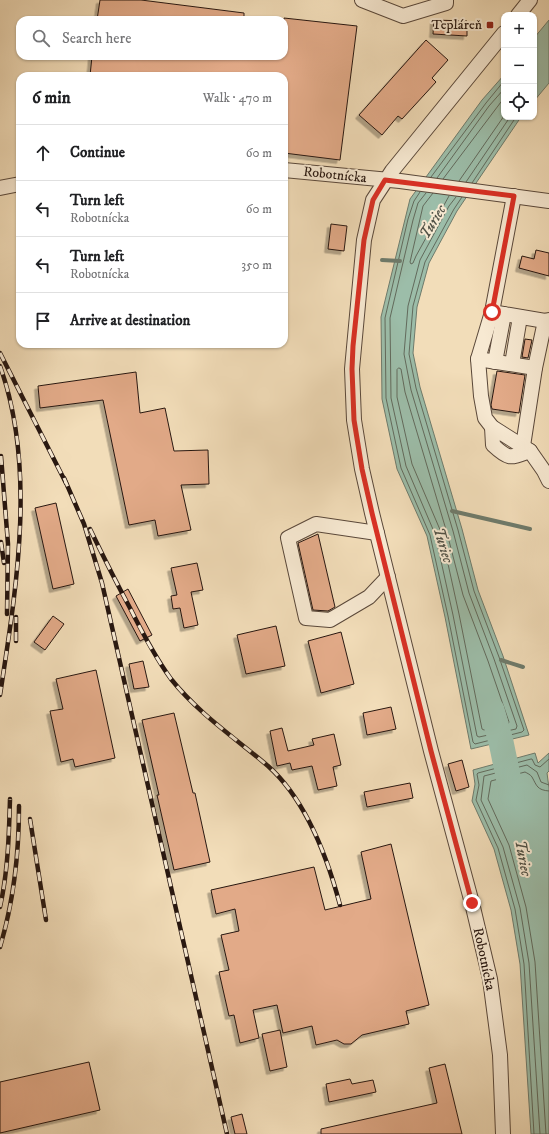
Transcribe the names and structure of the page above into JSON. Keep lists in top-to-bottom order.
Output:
{
  "streets": {
    "street": ["Robotnícka"]
  },
  "water": ["Turiec"],
  "places": {
    "transit": ["Tepláreň"]
  },
  "page": {
    "map_buttons": ["+", "−"],
    "search": "Search here",
    "heading": ["6 min", "Walk · 470 m"],
    "list": [
      ["Continue", "60 m"],
      ["Turn left", "Robotnícka", "60 m"],
      ["Turn left", "Robotnícka", "350 m"],
      "Arrive at destination"
    ]
  }
}
